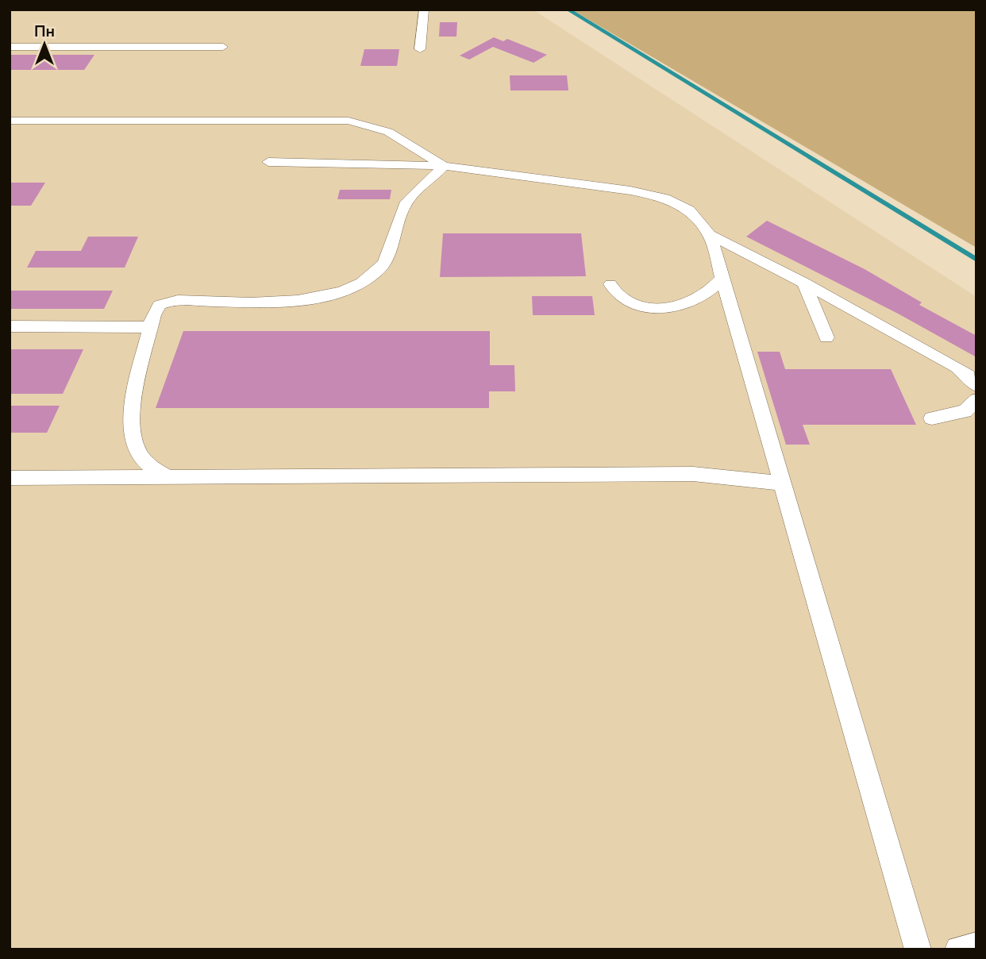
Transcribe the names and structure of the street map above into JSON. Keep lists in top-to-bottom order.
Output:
{
  "north": "top"
}
